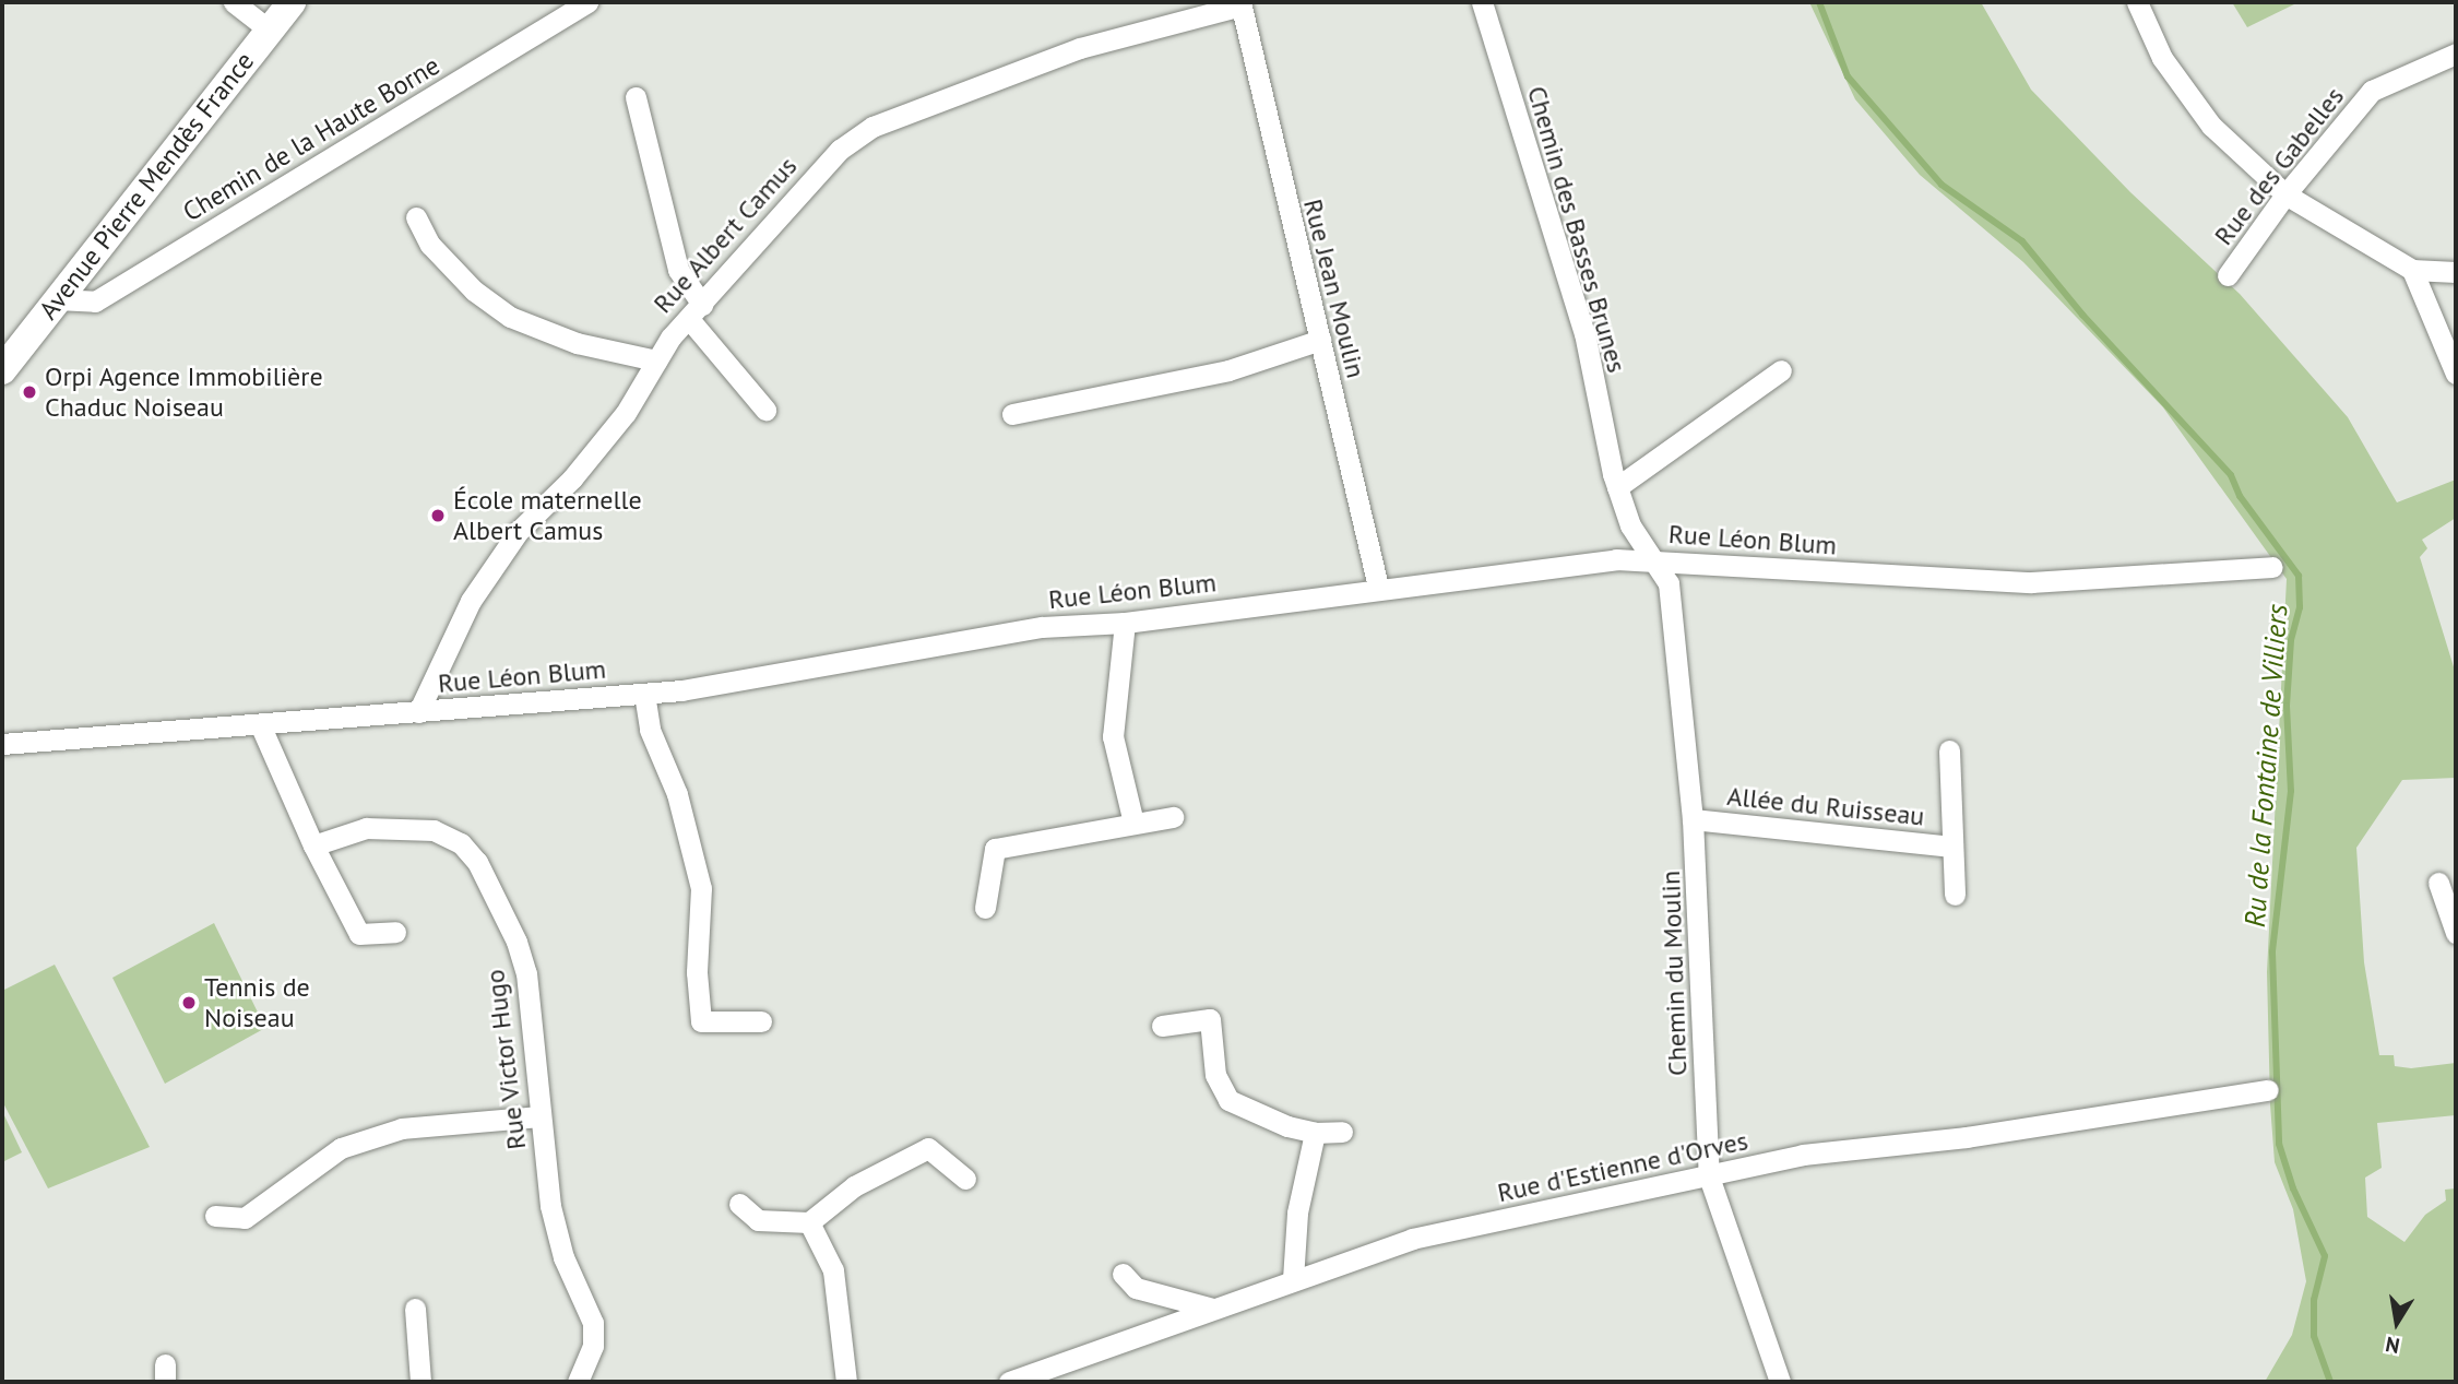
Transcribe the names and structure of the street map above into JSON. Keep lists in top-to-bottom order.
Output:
{
  "streets": {
    "main road": ["Avenue Pierre Mendès France"],
    "street": [
      "Chemin de la Haute Borne",
      "Rue des Gabelles",
      "Chemin des Basses Brunes",
      "Rue Albert Camus",
      "Rue Jean Moulin",
      "Rue Léon Blum",
      "Allée du Ruisseau",
      "Chemin du Moulin",
      "Rue Victor Hugo",
      "Rue d'Estienne d'Orves"
    ]
  },
  "crossings": [
    ["Chemin de la Haute Borne", "Avenue Pierre Mendès France"],
    ["Chemin des Basses Brunes", "Rue Léon Blum"],
    ["Chemin des Basses Brunes", "Chemin du Moulin"],
    ["Rue Albert Camus", "Rue Jean Moulin"],
    ["Rue Albert Camus", "Rue Léon Blum"],
    ["Rue Jean Moulin", "Rue Léon Blum"],
    ["Rue Léon Blum", "Chemin du Moulin"],
    ["Allée du Ruisseau", "Chemin du Moulin"],
    ["Chemin du Moulin", "Rue d'Estienne d'Orves"]
  ],
  "water": ["Ru de la Fontaine de Villiers"],
  "places": ["Orpi Agence Immobilière Chaduc Noiseau", "École maternelle Albert Camus", "Tennis de Noiseau"],
  "north": "bottom"
}
